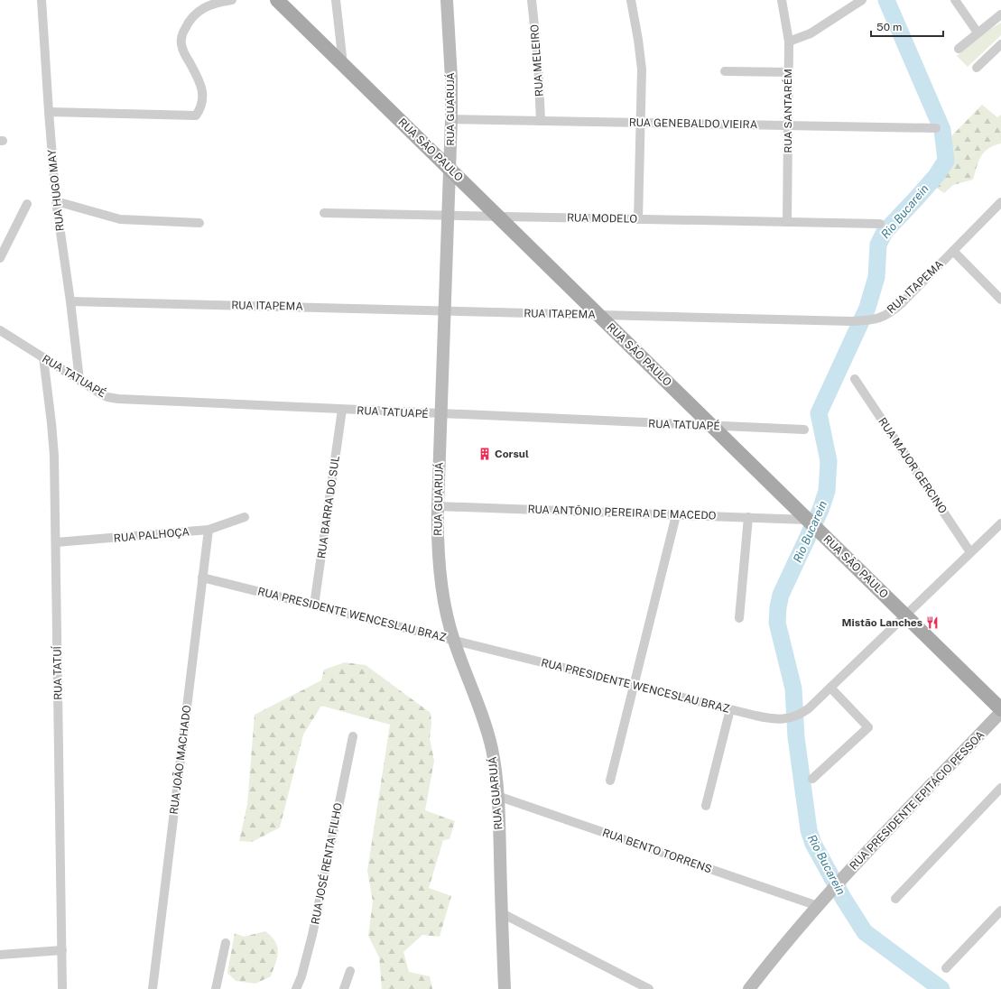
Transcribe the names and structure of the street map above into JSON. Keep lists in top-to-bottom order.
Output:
{
  "streets": {
    "main road": ["RUA SÃO PAULO"],
    "street": [
      "RUA MELEIRO",
      "RUA GUARUJÁ",
      "RUA SANTARÉM",
      "RUA GENEBALDO VIEIRA",
      "RUA HUGO MAY",
      "RUA MODELO",
      "RUA ITAPEMA",
      "RUA TATUAPÉ",
      "RUA MAJOR GERCINO",
      "RUA BARRA DO SUL",
      "RUA ANTÔNIO PEREIRA DE MACEDO",
      "RUA PALHOÇA",
      "RUA PRESIDENTE WENCESLAU BRAZ",
      "RUA TATUÍ",
      "RUA JOÃO MACHADO",
      "RUA PRESIDENTE EPITÁCIO PESSOA",
      "RUA BENTO TORRENS",
      "RUA JOSÉ RENTA FILHO"
    ]
  },
  "crossings": [
    ["RUA MELEIRO", "RUA GENEBALDO VIEIRA"],
    ["RUA GUARUJÁ", "RUA GENEBALDO VIEIRA"],
    ["RUA GUARUJÁ", "RUA SÃO PAULO"],
    ["RUA GUARUJÁ", "RUA MODELO"],
    ["RUA GUARUJÁ", "RUA ITAPEMA"],
    ["RUA GUARUJÁ", "RUA TATUAPÉ"],
    ["RUA GUARUJÁ", "RUA ANTÔNIO PEREIRA DE MACEDO"],
    ["RUA GUARUJÁ", "RUA PRESIDENTE WENCESLAU BRAZ"],
    ["RUA GUARUJÁ", "RUA BENTO TORRENS"],
    ["RUA SANTARÉM", "RUA GENEBALDO VIEIRA"],
    ["RUA SANTARÉM", "RUA MODELO"],
    ["RUA SÃO PAULO", "RUA MODELO"],
    ["RUA SÃO PAULO", "RUA ITAPEMA"],
    ["RUA SÃO PAULO", "RUA TATUAPÉ"],
    ["RUA SÃO PAULO", "RUA ANTÔNIO PEREIRA DE MACEDO"],
    ["RUA SÃO PAULO", "RUA PRESIDENTE WENCESLAU BRAZ"],
    ["RUA SÃO PAULO", "RUA PRESIDENTE EPITÁCIO PESSOA"],
    ["RUA HUGO MAY", "RUA ITAPEMA"],
    ["RUA HUGO MAY", "RUA TATUAPÉ"],
    ["RUA TATUAPÉ", "RUA BARRA DO SUL"],
    ["RUA TATUAPÉ", "RUA TATUÍ"],
    ["RUA MAJOR GERCINO", "RUA PRESIDENTE WENCESLAU BRAZ"],
    ["RUA BARRA DO SUL", "RUA PRESIDENTE WENCESLAU BRAZ"],
    ["RUA PALHOÇA", "RUA TATUÍ"],
    ["RUA PALHOÇA", "RUA JOÃO MACHADO"],
    ["RUA PRESIDENTE WENCESLAU BRAZ", "RUA JOÃO MACHADO"],
    ["RUA PRESIDENTE EPITÁCIO PESSOA", "RUA BENTO TORRENS"]
  ],
  "water": ["Rio Bucarein"],
  "places": {
    "building": ["Corsul"],
    "restaurant": ["Mistão Lanches"]
  },
  "scale_bar": "50 m"
}
